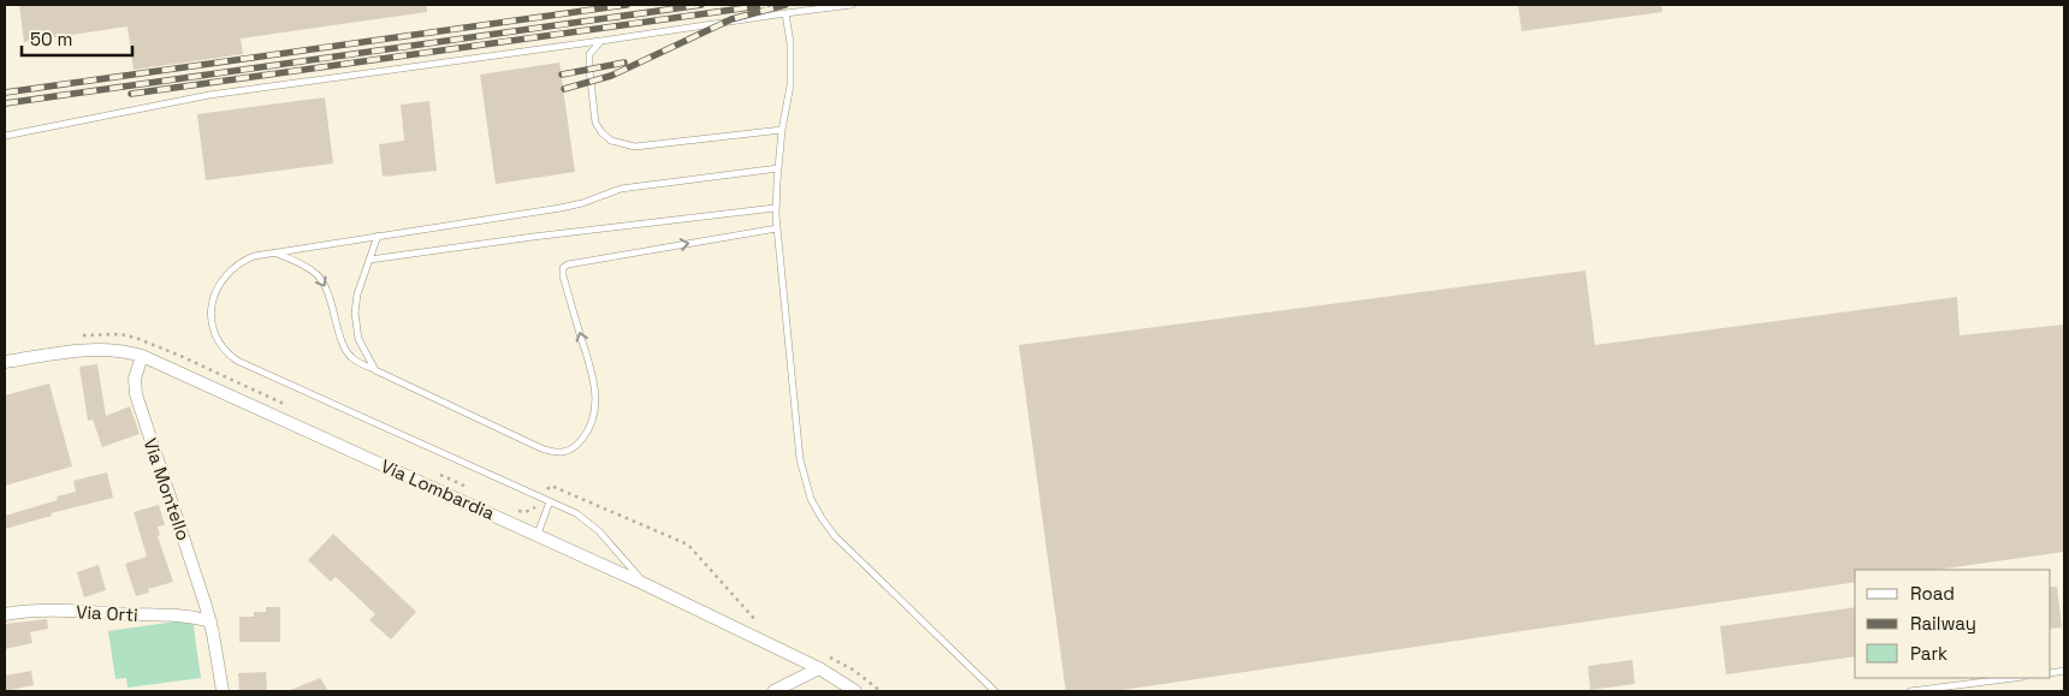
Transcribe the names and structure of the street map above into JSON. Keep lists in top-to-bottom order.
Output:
{
  "streets": {
    "street": ["Via Montello", "Via Lombardia", "Via Orti"]
  },
  "crossings": [
    ["Via Montello", "Via Lombardia"],
    ["Via Montello", "Via Orti"]
  ],
  "legend": ["Road", "Railway", "Park"],
  "scale_bar": "50 m"
}
